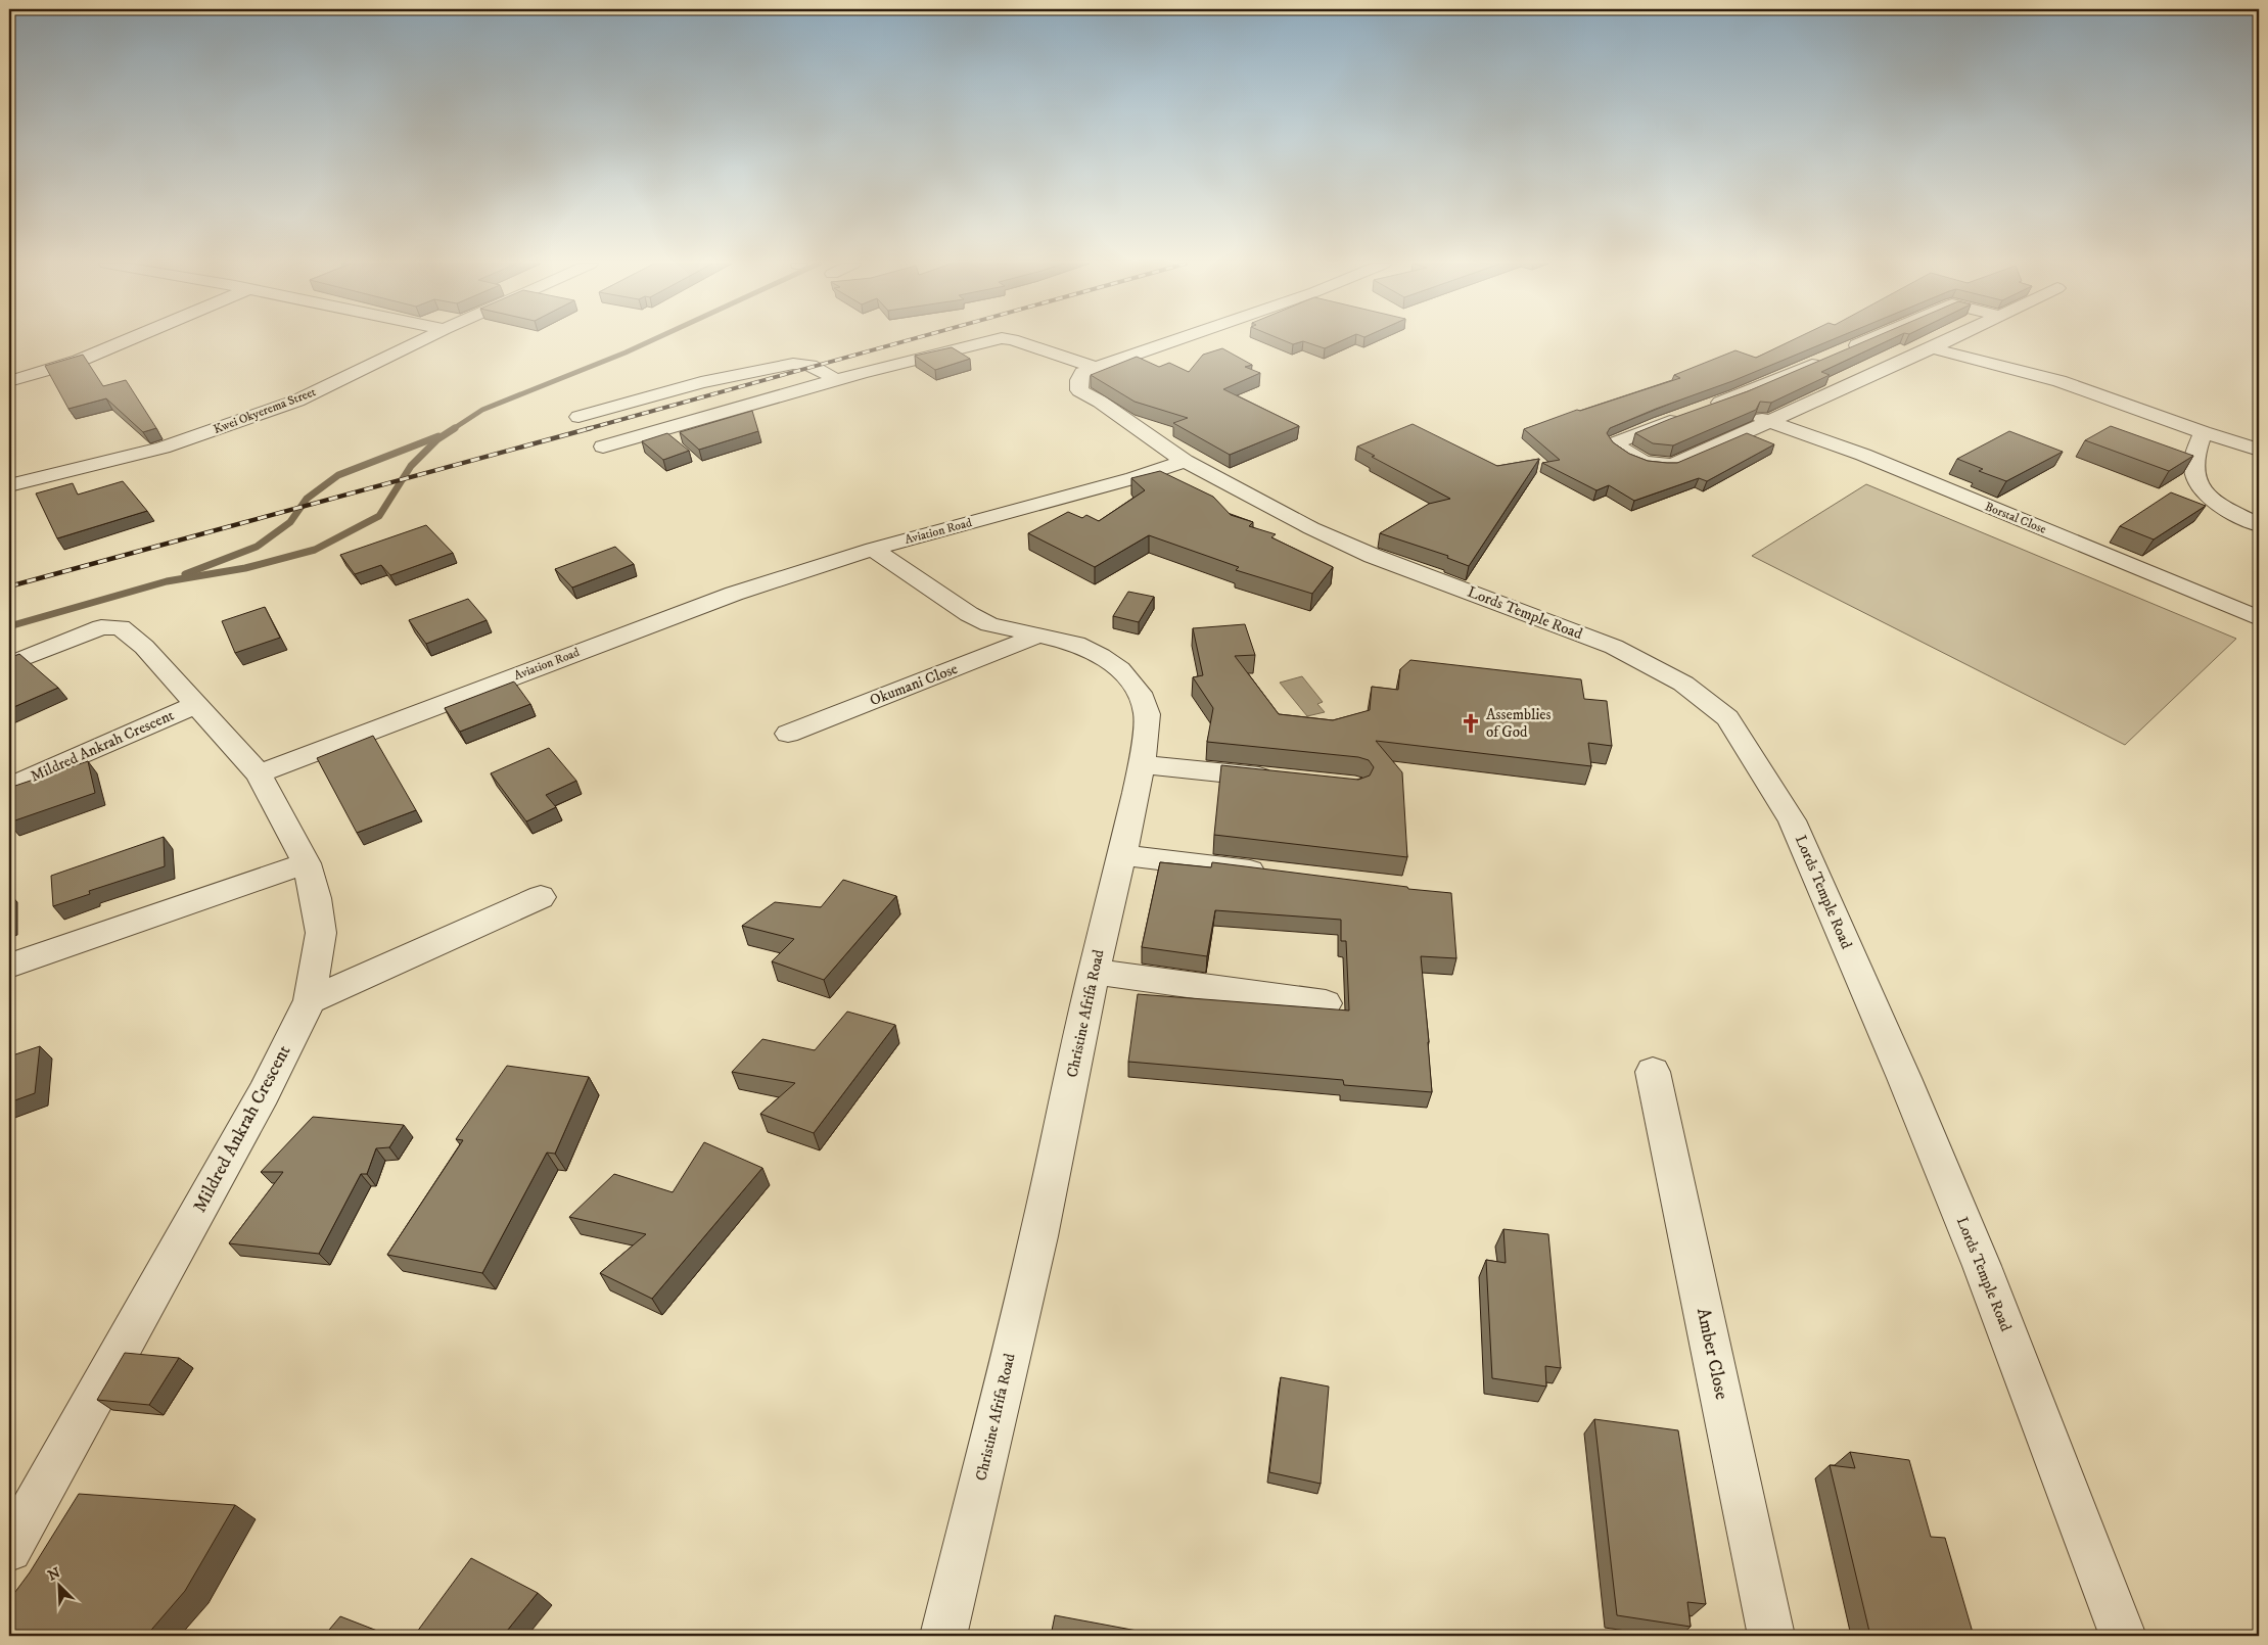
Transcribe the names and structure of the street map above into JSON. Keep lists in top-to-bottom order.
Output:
{
  "streets": {
    "street": [
      "Kwei Okyerema Street",
      "Borstal Close",
      "Aviation Road",
      "Lords Temple Road",
      "Okumani Close",
      "Mildred Ankrah Crescent",
      "Christine Afrifa Road",
      "Amber Close"
    ]
  },
  "crossings": [
    ["Aviation Road", "Lords Temple Road"],
    ["Aviation Road", "Mildred Ankrah Crescent"],
    ["Aviation Road", "Christine Afrifa Road"],
    ["Okumani Close", "Christine Afrifa Road"]
  ],
  "places": {
    "church": ["Assemblies of God"]
  },
  "north": "top left"
}
